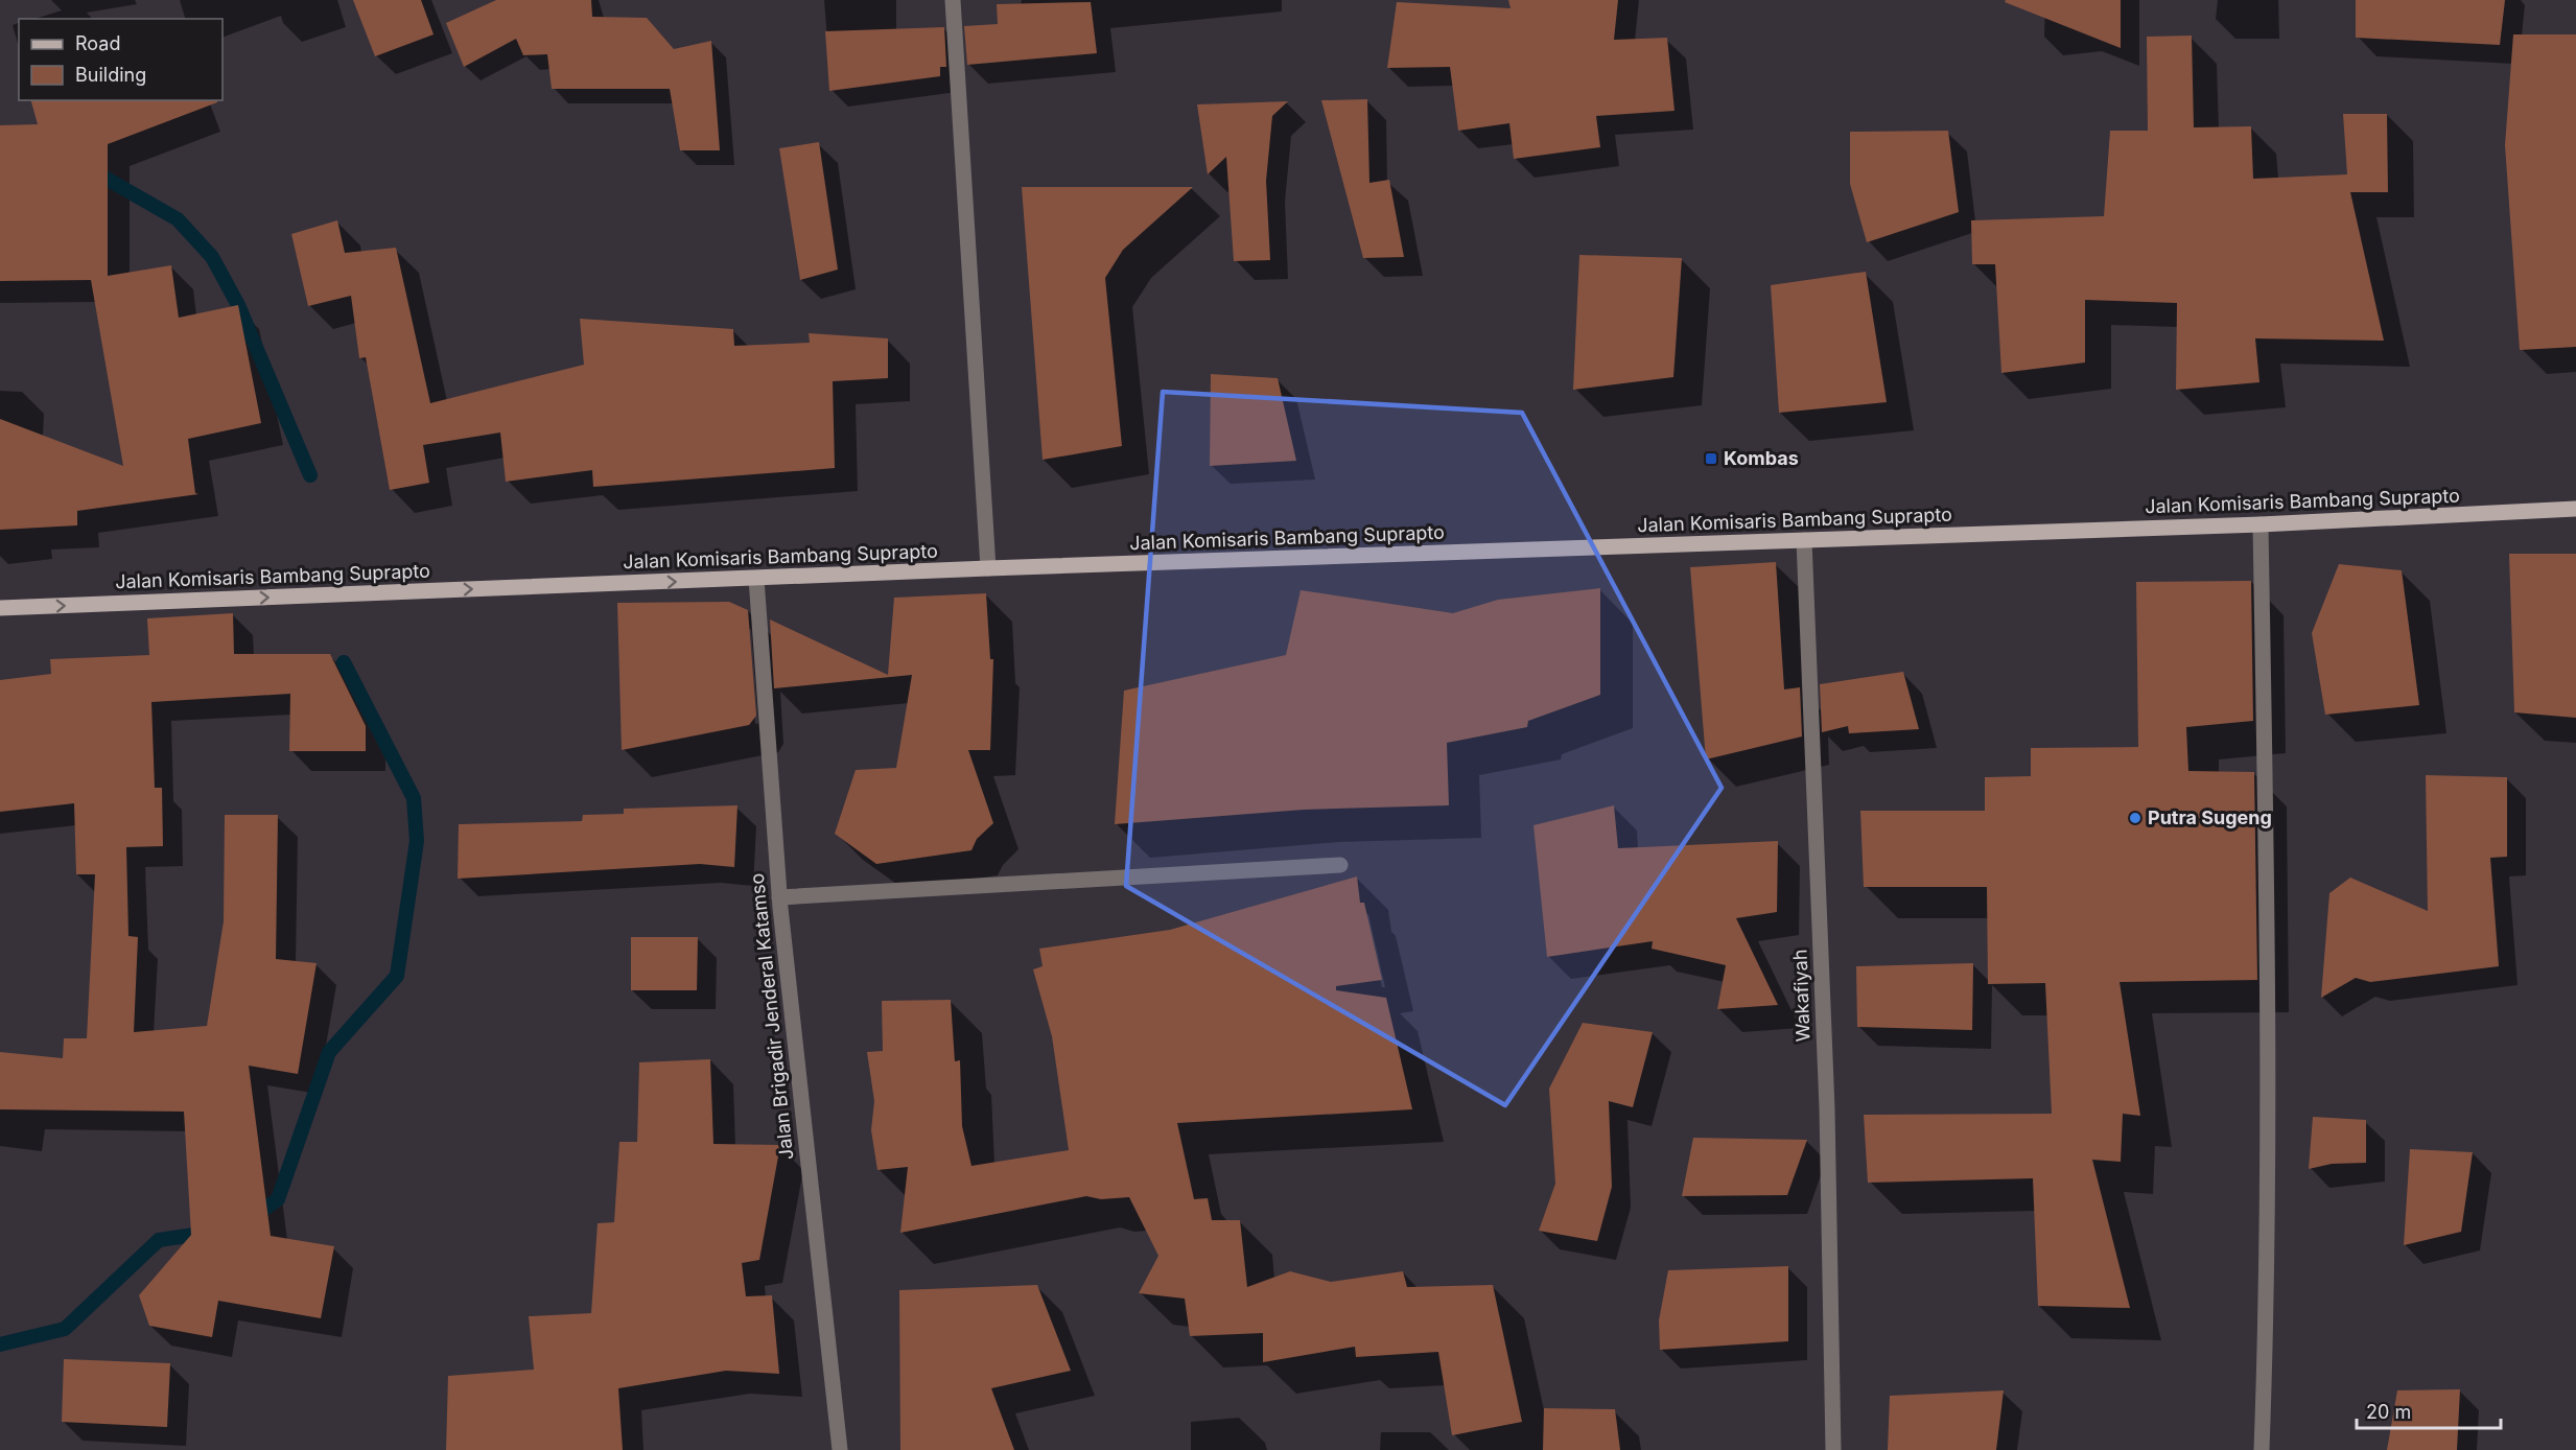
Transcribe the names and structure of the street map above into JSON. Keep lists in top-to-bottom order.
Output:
{
  "streets": {
    "main road": ["Jalan Komisaris Bambang Suprapto"],
    "street": ["Wakafiyah", "Jalan Brigadir Jenderal Katamso"]
  },
  "crossings": [
    ["Jalan Komisaris Bambang Suprapto", "Wakafiyah"],
    ["Jalan Komisaris Bambang Suprapto", "Jalan Brigadir Jenderal Katamso"]
  ],
  "places": {
    "transit": ["Kombas"],
    "other": ["Putra Sugeng"]
  },
  "legend": ["Road", "Building"],
  "scale_bar": "20 m"
}
